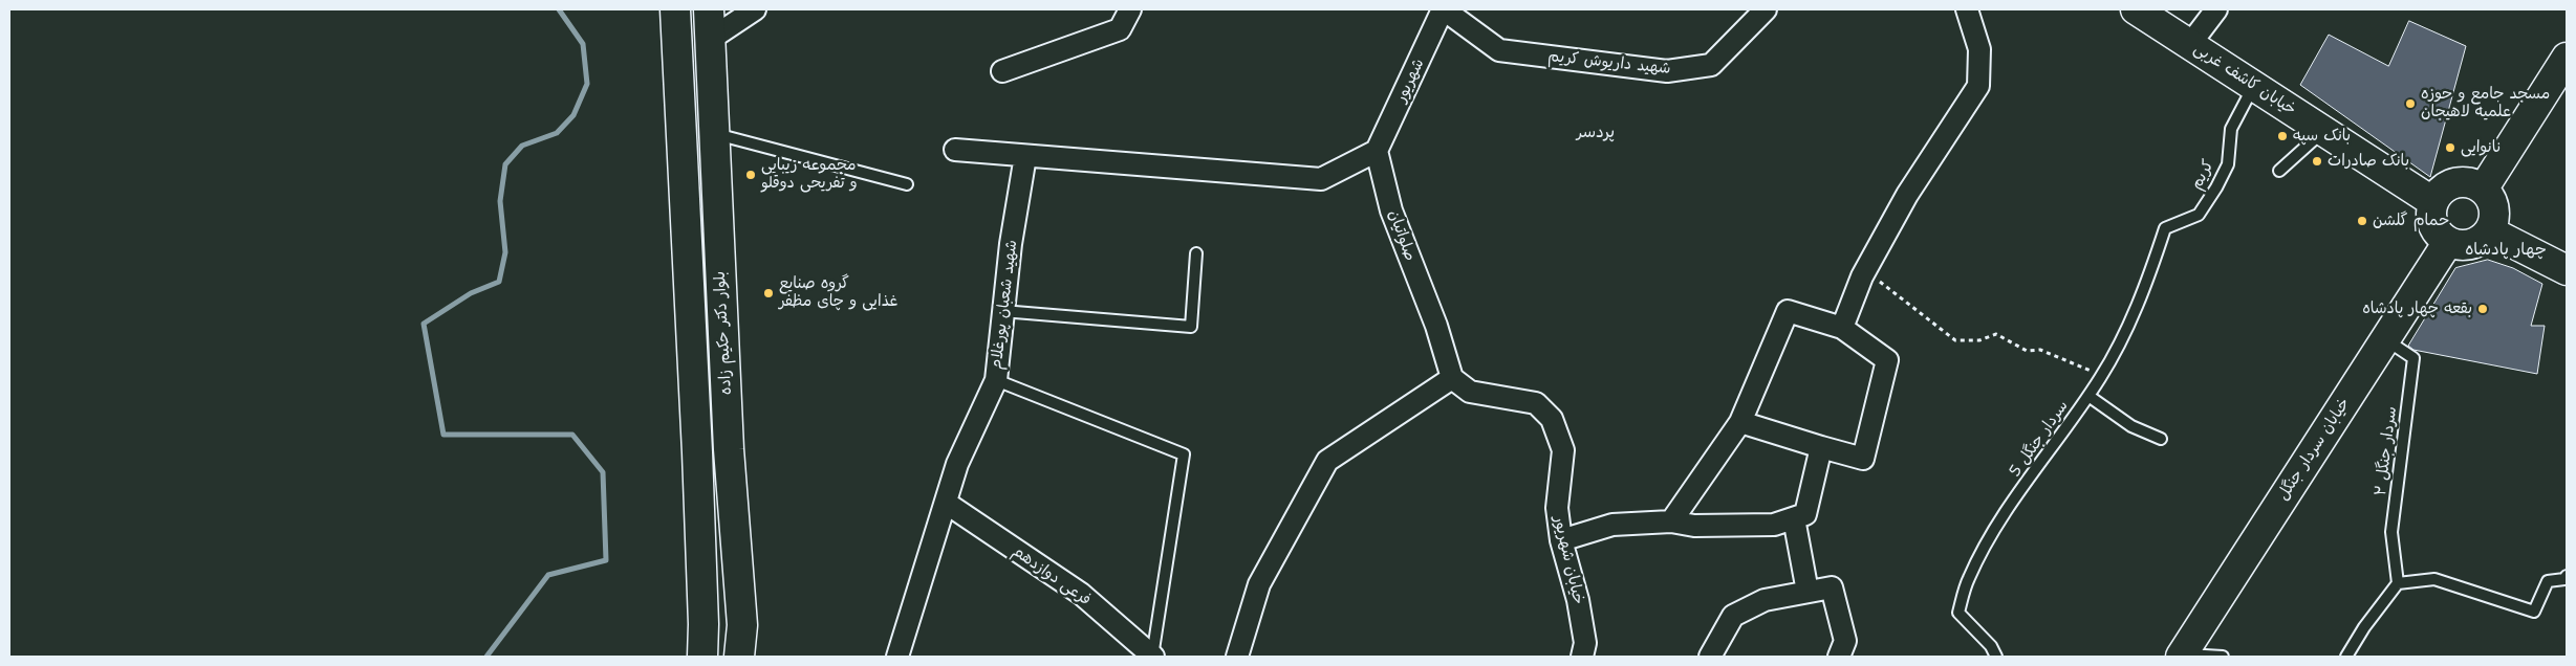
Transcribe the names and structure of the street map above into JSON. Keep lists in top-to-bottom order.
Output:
{
  "streets": {
    "main road": ["خیابان کاشف غربی", "بلوار دکتر حکیم زاده", "خیابان سردار جنگل"],
    "street": [
      "شهید داریوش کریم",
      "شهریور",
      "صلواتیان",
      "شهید شعبان پورغلام",
      "خیابان شهریور",
      "فرعی دوازدهم"
    ],
    "lane": ["کریم", "سردار جنگل 5", "سردار جنگل ۲"]
  },
  "crossings": [
    ["شهید داریوش کریم", "شهریور"],
    ["خیابان کاشف غربی", "کریم"],
    ["خیابان کاشف غربی", "خیابان سردار جنگل"],
    ["شهریور", "صلواتیان"],
    ["کریم", "سردار جنگل 5"],
    ["صلواتیان", "خیابان شهریور"],
    ["شهید شعبان پورغلام", "فرعی دوازدهم"],
    ["خیابان سردار جنگل", "سردار جنگل ۲"]
  ],
  "districts": ["پردسر", "چهار پادشاه"],
  "places": [
    "مسجد جامع و حوزه علمیه لاهیجان",
    "بانک سپه",
    "نانوایی",
    "بانک صادرات",
    "مجموعه زیبایی و تفریحی دوقلو",
    "حمام گلشن",
    "گروه صنایع غذایی و چای مظفر",
    "بقعه چهار پادشاه"
  ]
}
